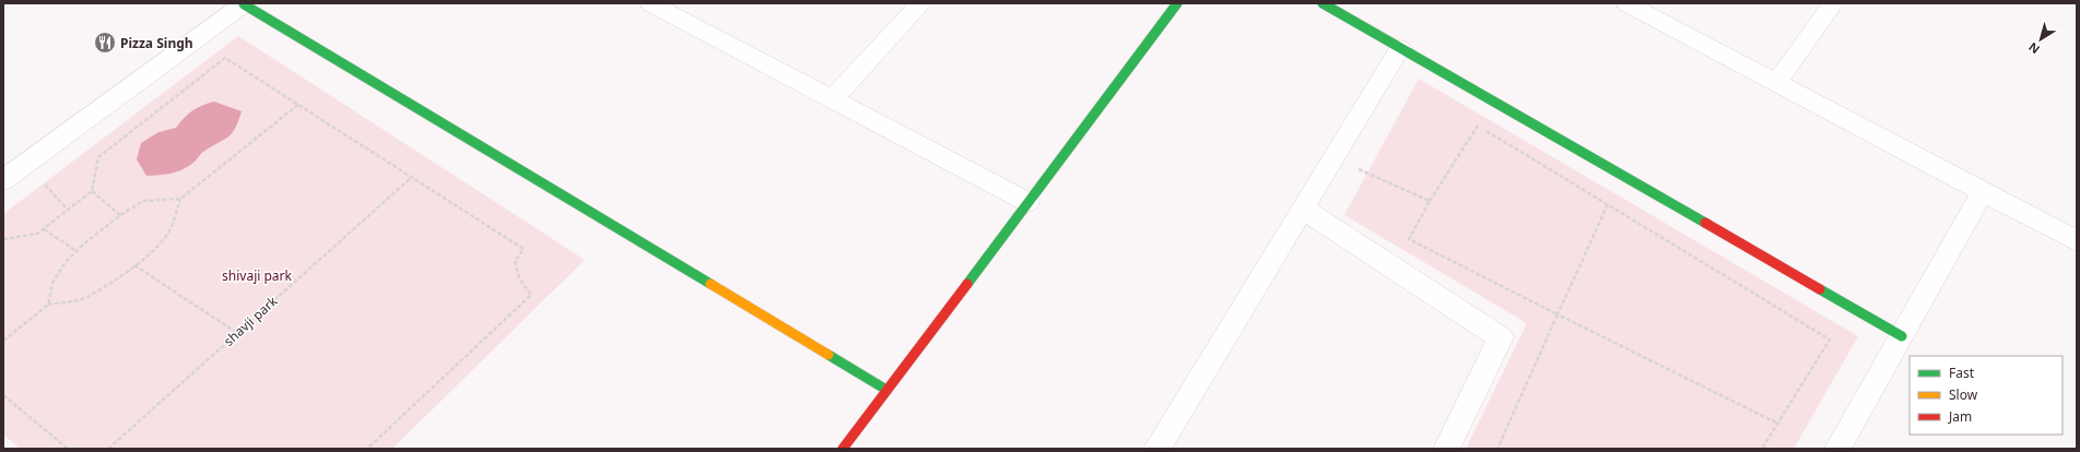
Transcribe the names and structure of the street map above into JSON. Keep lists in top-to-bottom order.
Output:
{
  "streets": {
    "path": ["shavji park"]
  },
  "parks": ["shivaji park"],
  "places": {
    "restaurant": ["Pizza Singh"]
  },
  "legend": ["Fast", "Slow", "Jam"],
  "north": "bottom left"
}
